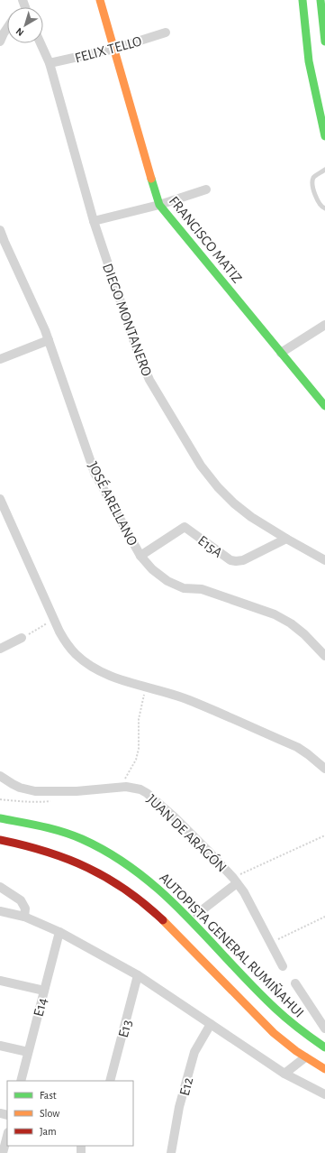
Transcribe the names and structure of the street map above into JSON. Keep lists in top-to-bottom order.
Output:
{
  "streets": {
    "main road": ["FRANCISCO MATIZ", "AUTOPISTA GENERAL RUMIÑAHUI"],
    "street": [
      "FELIX TELLO",
      "DIEGO MONTANERO",
      "JOSÉ ARELLANO",
      "E15A",
      "JUAN DE ARAGÓN",
      "E14",
      "E13",
      "E12"
    ]
  },
  "crossings": [
    ["FELIX TELLO", "FRANCISCO MATIZ"],
    ["FELIX TELLO", "DIEGO MONTANERO"],
    ["DIEGO MONTANERO", "E15A"],
    ["JOSÉ ARELLANO", "E15A"]
  ],
  "legend": ["Fast", "Slow", "Jam"],
  "north": "bottom left"
}
